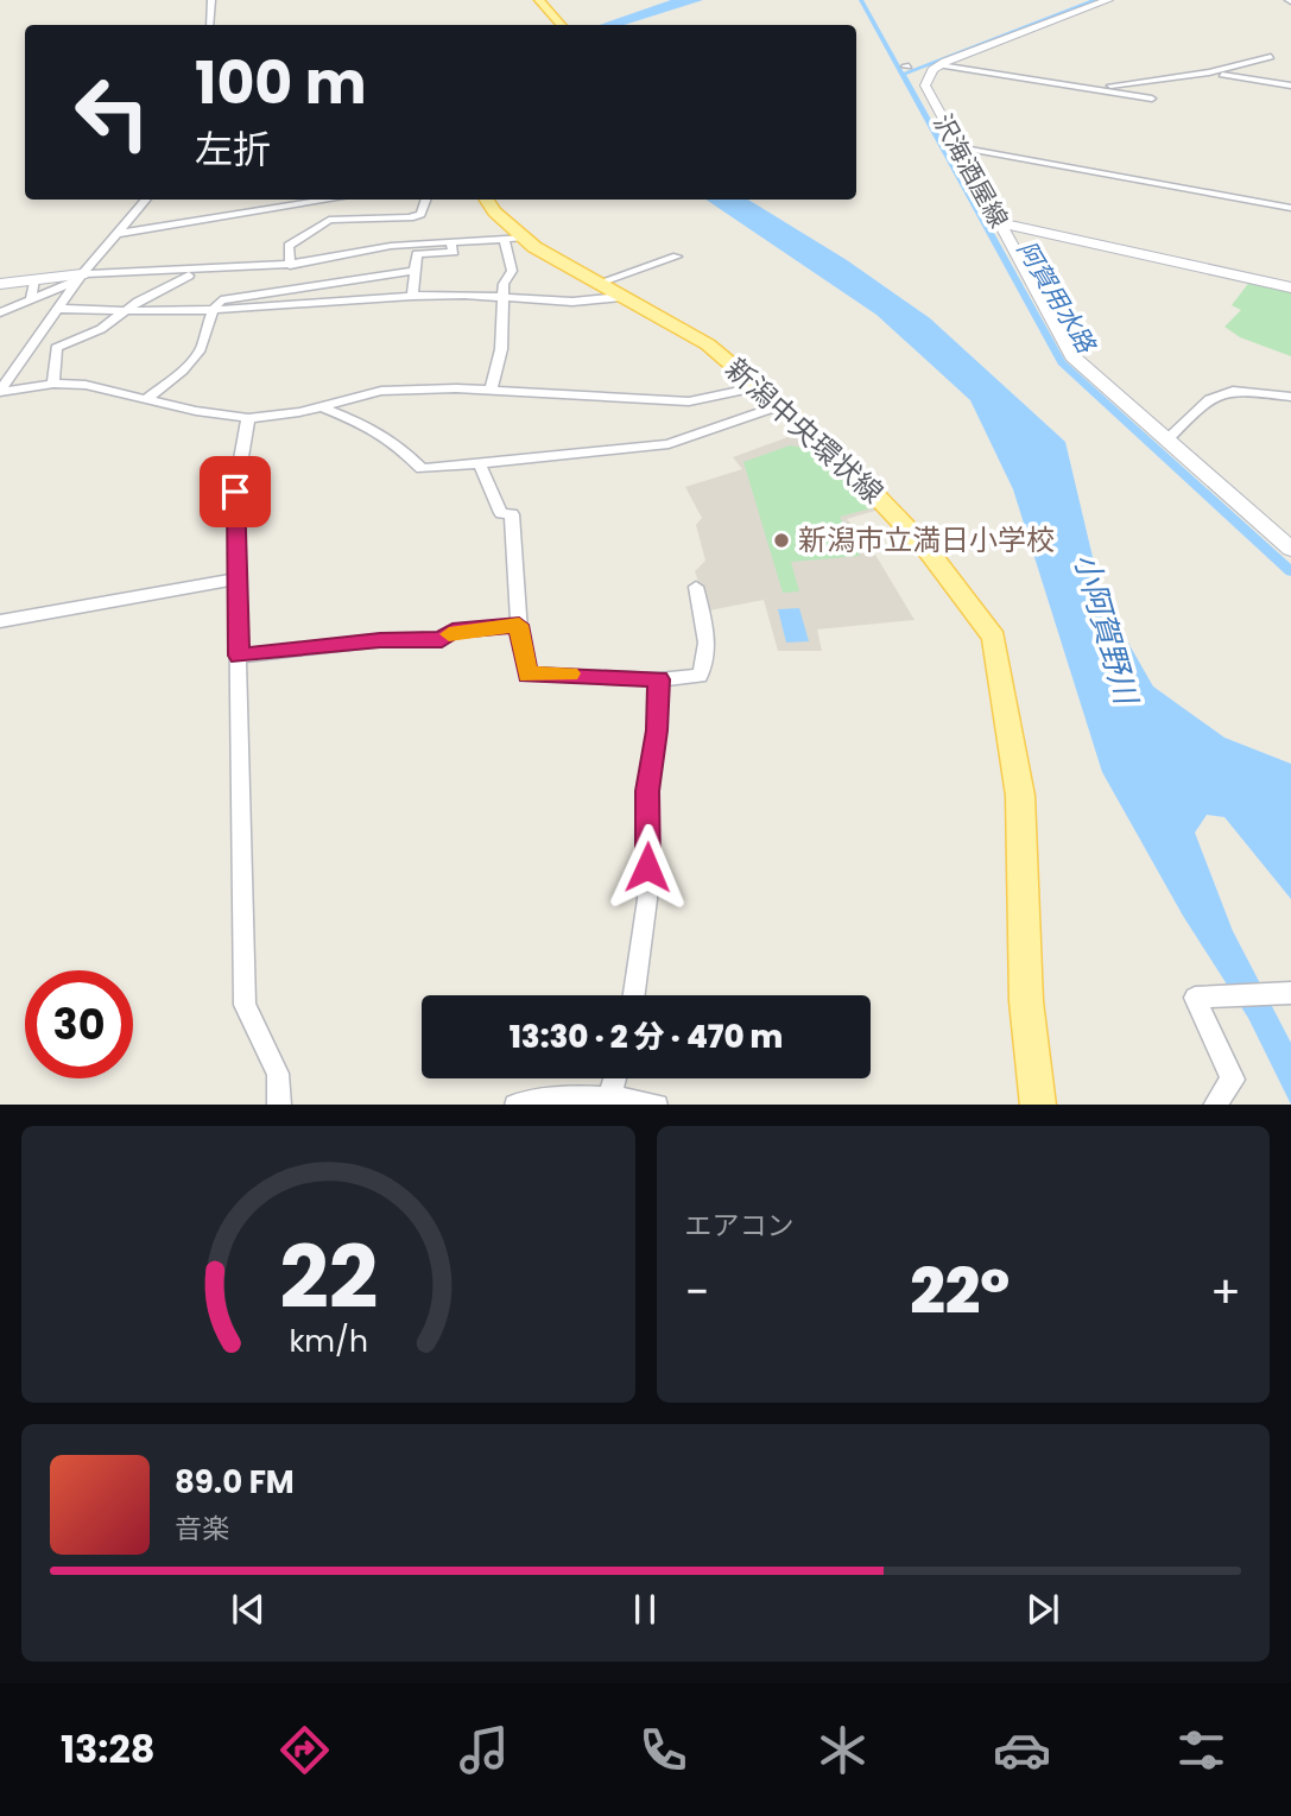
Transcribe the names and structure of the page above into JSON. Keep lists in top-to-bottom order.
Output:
{
  "streets": {
    "main road": ["沢海酒屋線", "新潟中央環状線"]
  },
  "water": ["阿賀用水路", "小阿賀野川"],
  "places": ["新潟市立満日小学校"],
  "page": {
    "turn": ["100 m", "左折"],
    "limit": "30",
    "trip": "13:30 · 2 分 · 470 m",
    "tile": "エアコン",
    "heat": ["−", "22°", "+"],
    "song": ["89.0 FM", "音楽"],
    "tabs": "13:28",
    "gauge": ["22", "km/h"]
  }
}
